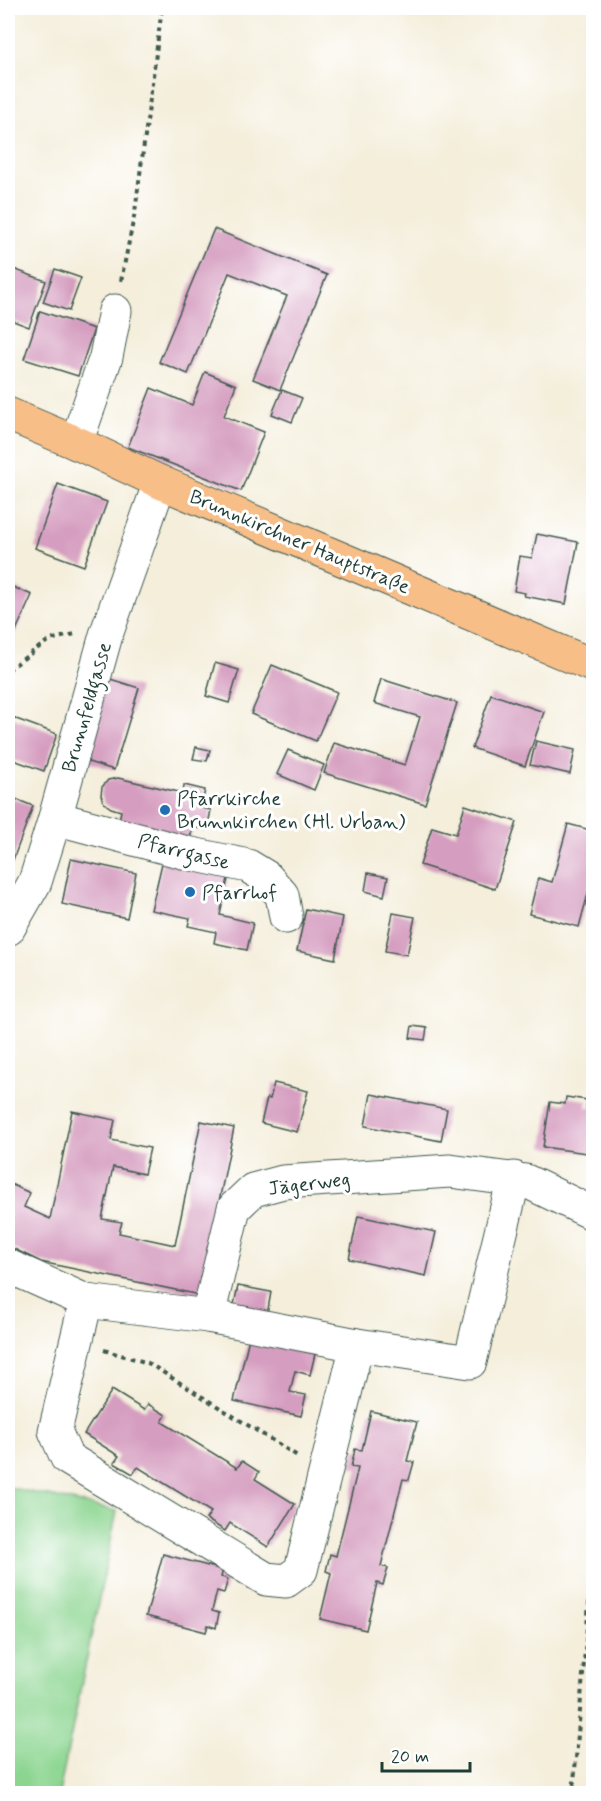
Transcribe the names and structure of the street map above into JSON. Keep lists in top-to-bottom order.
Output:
{
  "streets": {
    "main road": ["Brunnkirchner Hauptstraße"],
    "street": ["Brunnfeldgasse", "Pfarrgasse", "Jägerweg"]
  },
  "crossings": [
    ["Brunnkirchner Hauptstraße", "Brunnfeldgasse"],
    ["Brunnfeldgasse", "Pfarrgasse"]
  ],
  "places": ["Pfarrkirche Brunnkirchen (Hl. Urban)", "Pfarrhof"],
  "scale_bar": "20 m"
}
